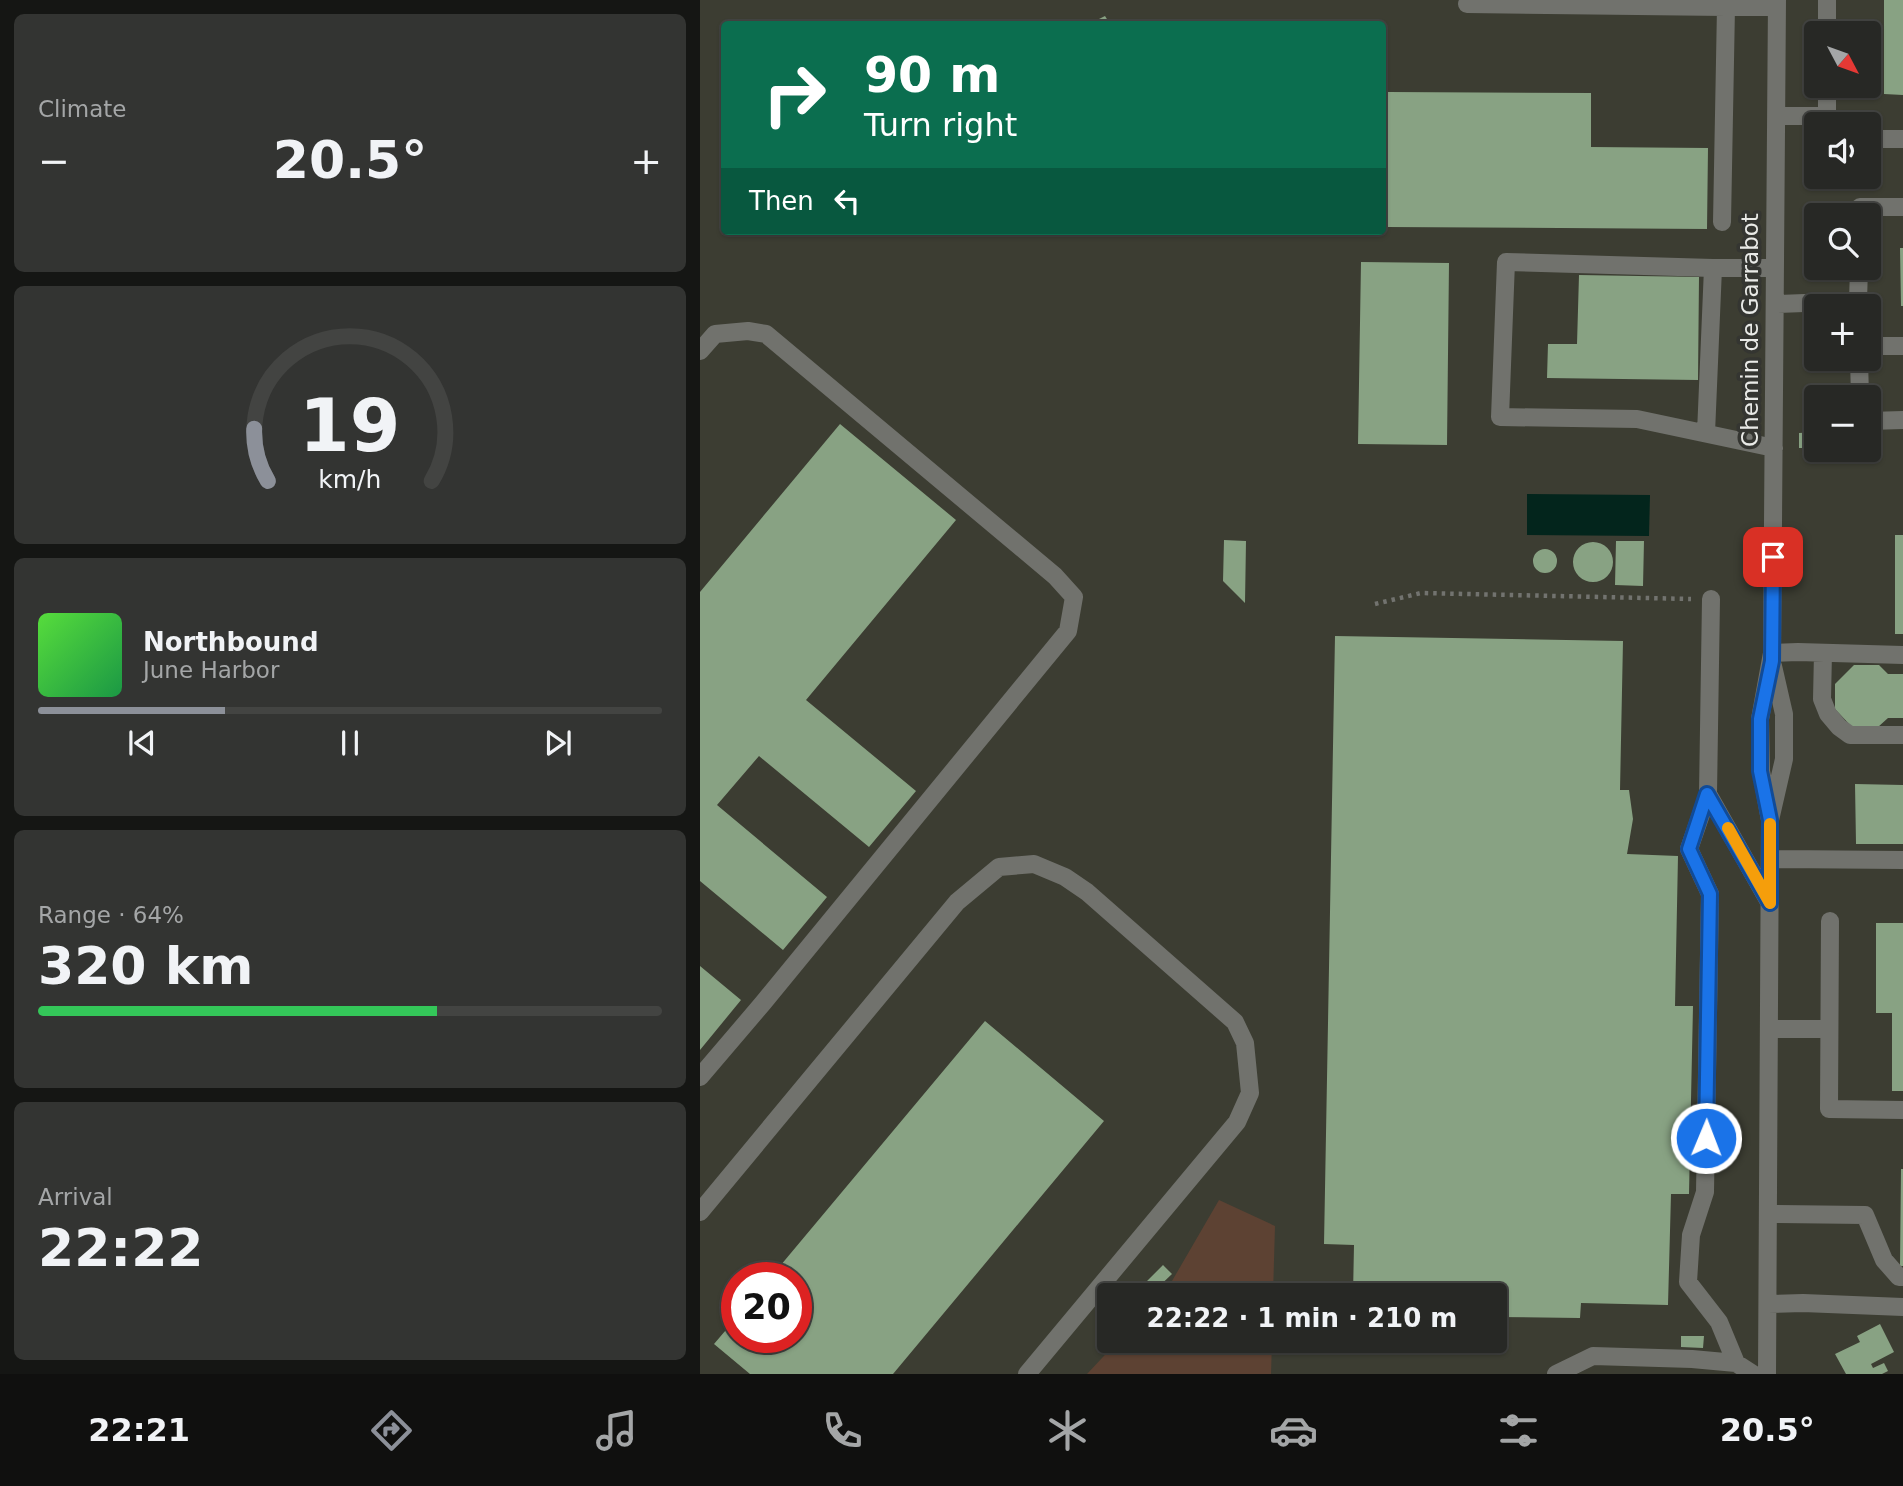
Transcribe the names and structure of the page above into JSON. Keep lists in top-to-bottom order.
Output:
{
  "streets": {
    "street": ["Chemin de Garrabot"]
  },
  "north": "bottom right",
  "page": {
    "tile": [
      "Climate",
      ["Range · 64%", "320 km"],
      ["Arrival", "22:22"]
    ],
    "map_buttons": ["+", "−"],
    "turn": ["90 m", "Turn right"],
    "heat": ["−", "20.5°", "+"],
    "then": "Then",
    "song": ["Northbound", "June Harbor"],
    "limit": "20",
    "trip": "22:22 · 1 min · 210 m",
    "tabs": ["22:21", "20.5°"],
    "gauge": ["19", "km/h"]
  }
}
